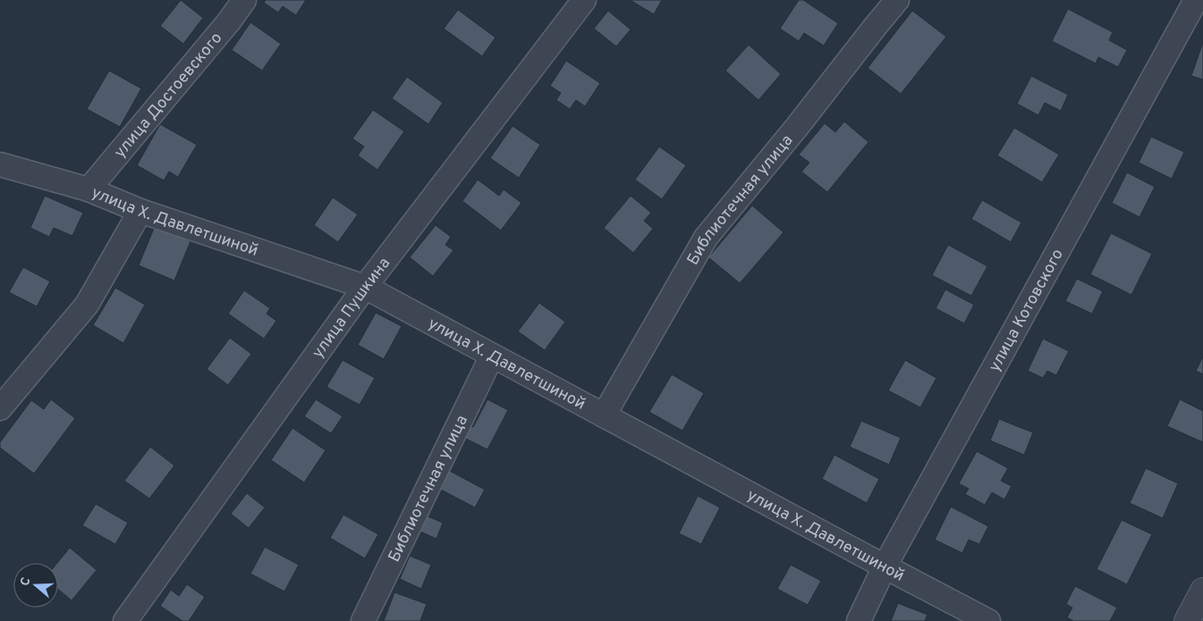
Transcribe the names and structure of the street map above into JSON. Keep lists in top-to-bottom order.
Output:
{
  "streets": {
    "street": [
      "улица Достоевского",
      "Библиотечная улица",
      "улица Х. Давлетшиной",
      "улица Пушкина",
      "улица Котовского"
    ]
  },
  "crossings": [
    ["улица Достоевского", "улица Х. Давлетшиной"],
    ["Библиотечная улица", "улица Х. Давлетшиной"],
    ["улица Х. Давлетшиной", "улица Пушкина"],
    ["улица Х. Давлетшиной", "улица Котовского"]
  ],
  "north": "left"
}
